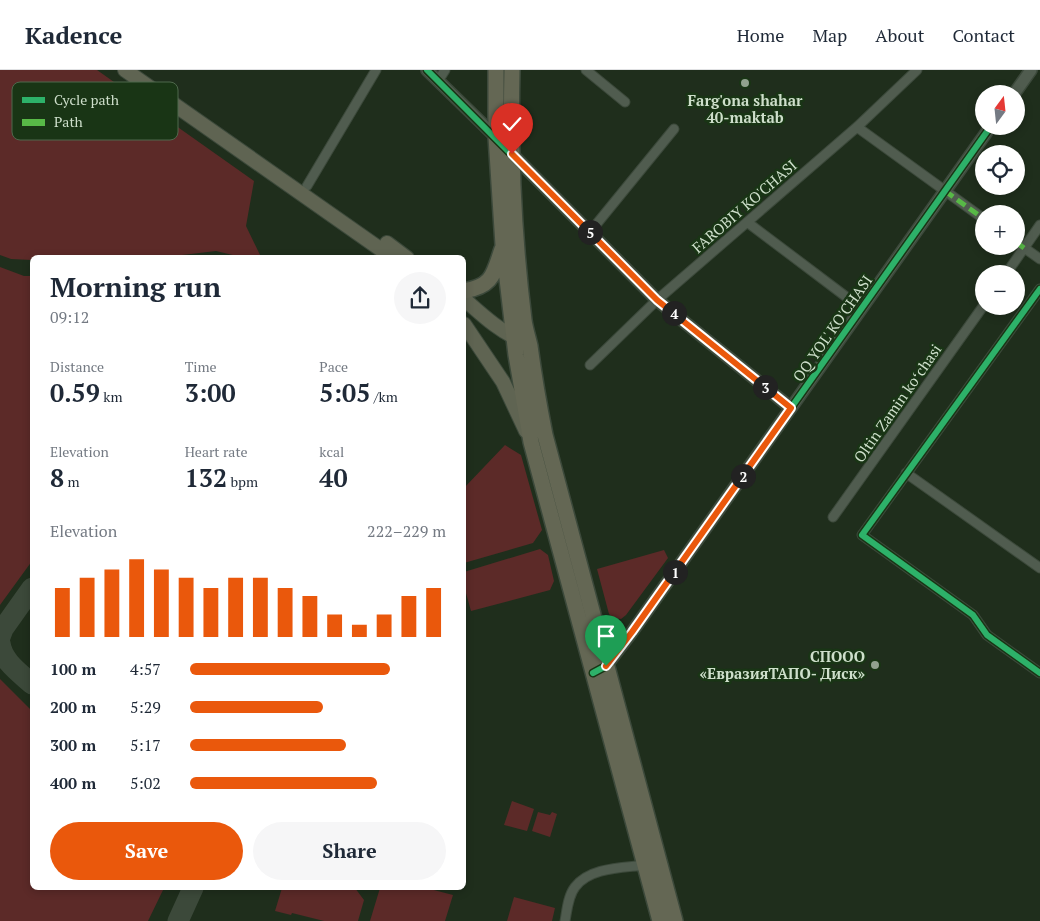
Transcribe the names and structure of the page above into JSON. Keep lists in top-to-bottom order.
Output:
{
  "streets": {
    "street": ["FAROBIY KO'CHASI", "OQ YOL' KO'CHASI", "Oltin Zamin koʻchasi"]
  },
  "places": ["Farg'ona shahar 40-maktab", "СПООО «ЕвразияТАПО- Диск»"],
  "legend": ["Cycle path", "Path"],
  "north": "top",
  "page": {
    "header": "Kadence",
    "nav": [
      "Home",
      "Map",
      "About",
      "Contact"
    ],
    "map_buttons": ["+", "−"],
    "pins": [
      "5",
      "4",
      "3",
      "2",
      "1"
    ],
    "heading": ["Morning run", "09:12"],
    "stats": [
      ["Distance", "0.59 km"],
      ["Time", "3:00"],
      ["Pace", "5:05 /km"],
      ["Elevation", "8 m"],
      ["Heart rate", "132 bpm"],
      ["kcal", "40"]
    ],
    "chart": ["Elevation", "222–229 m"],
    "list": [
      {
        "name": "100 m",
        "note": "4:57"
      },
      {
        "name": "200 m",
        "note": "5:29"
      },
      {
        "name": "300 m",
        "note": "5:17"
      },
      {
        "name": "400 m",
        "note": "5:02"
      }
    ],
    "buttons": ["Save", "Share"]
  }
}
